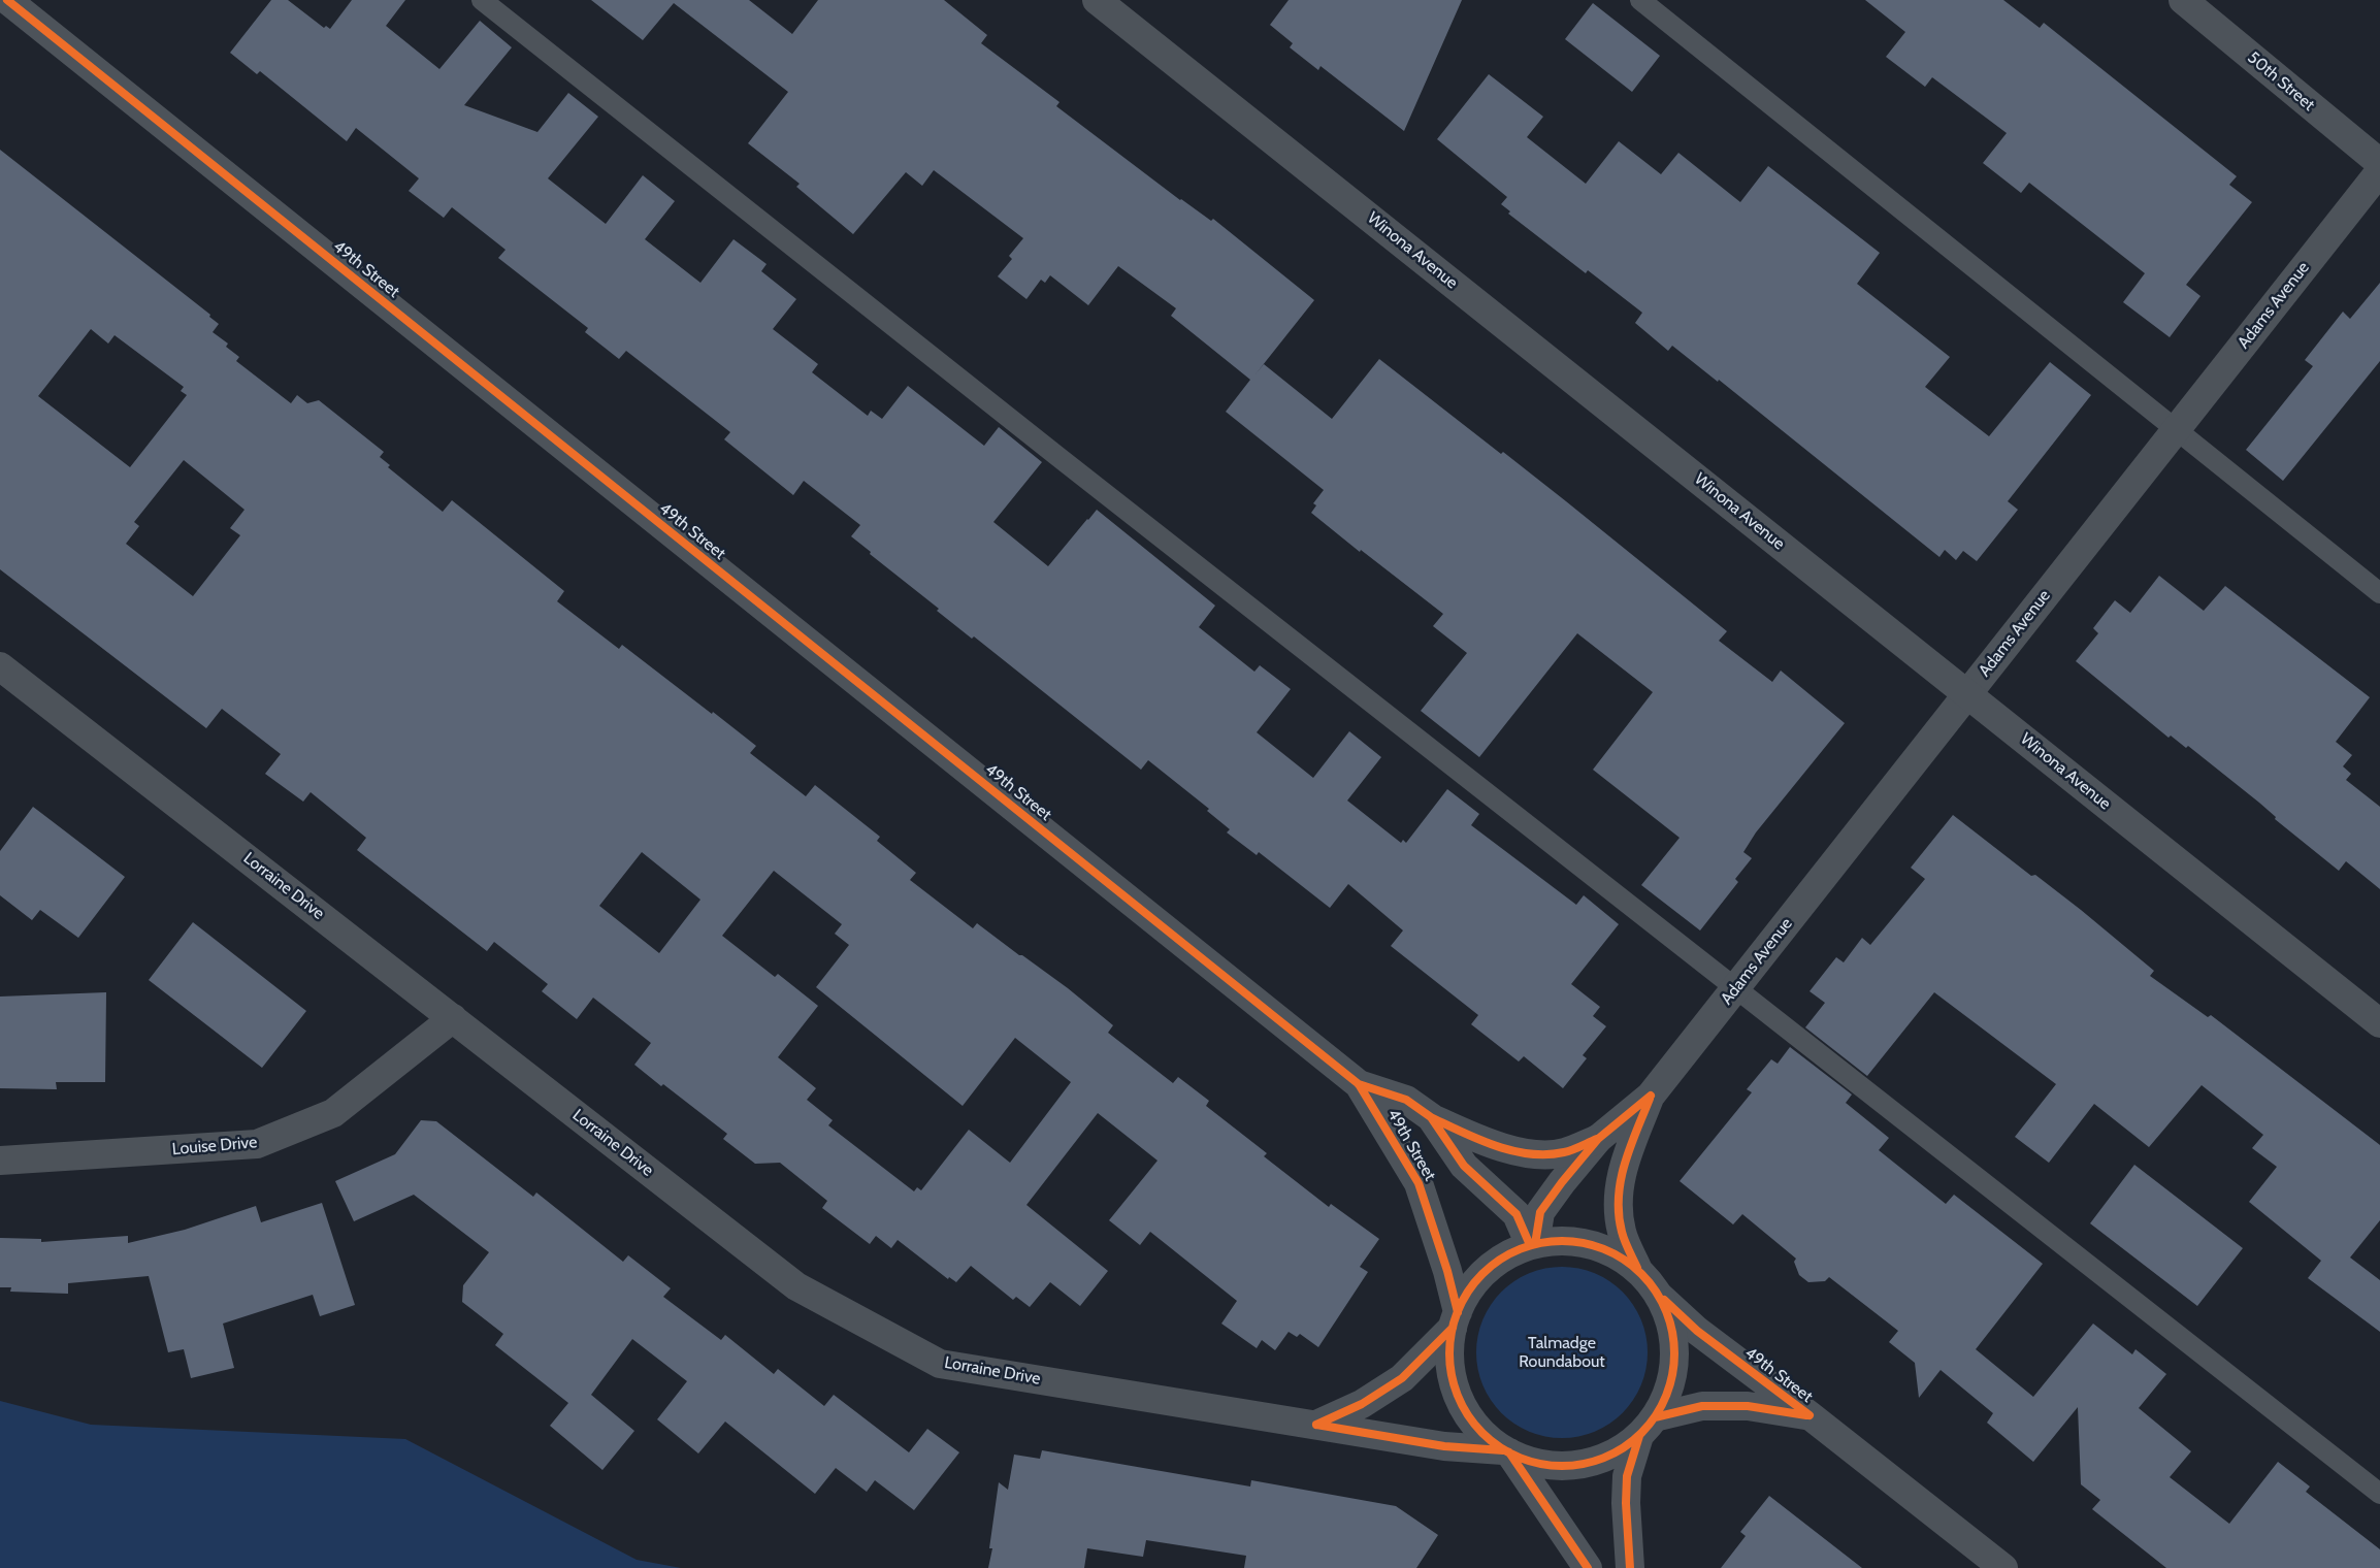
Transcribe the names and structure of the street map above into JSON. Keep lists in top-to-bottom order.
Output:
{
  "streets": {
    "street": [
      "50th Street",
      "Winona Avenue",
      "49th Street",
      "Adams Avenue",
      "Lorraine Drive",
      "Louise Drive"
    ]
  },
  "crossings": [
    ["Winona Avenue", "Adams Avenue"],
    ["49th Street", "Adams Avenue"],
    ["Lorraine Drive", "Louise Drive"]
  ],
  "parks": ["Talmadge Roundabout"]
}
